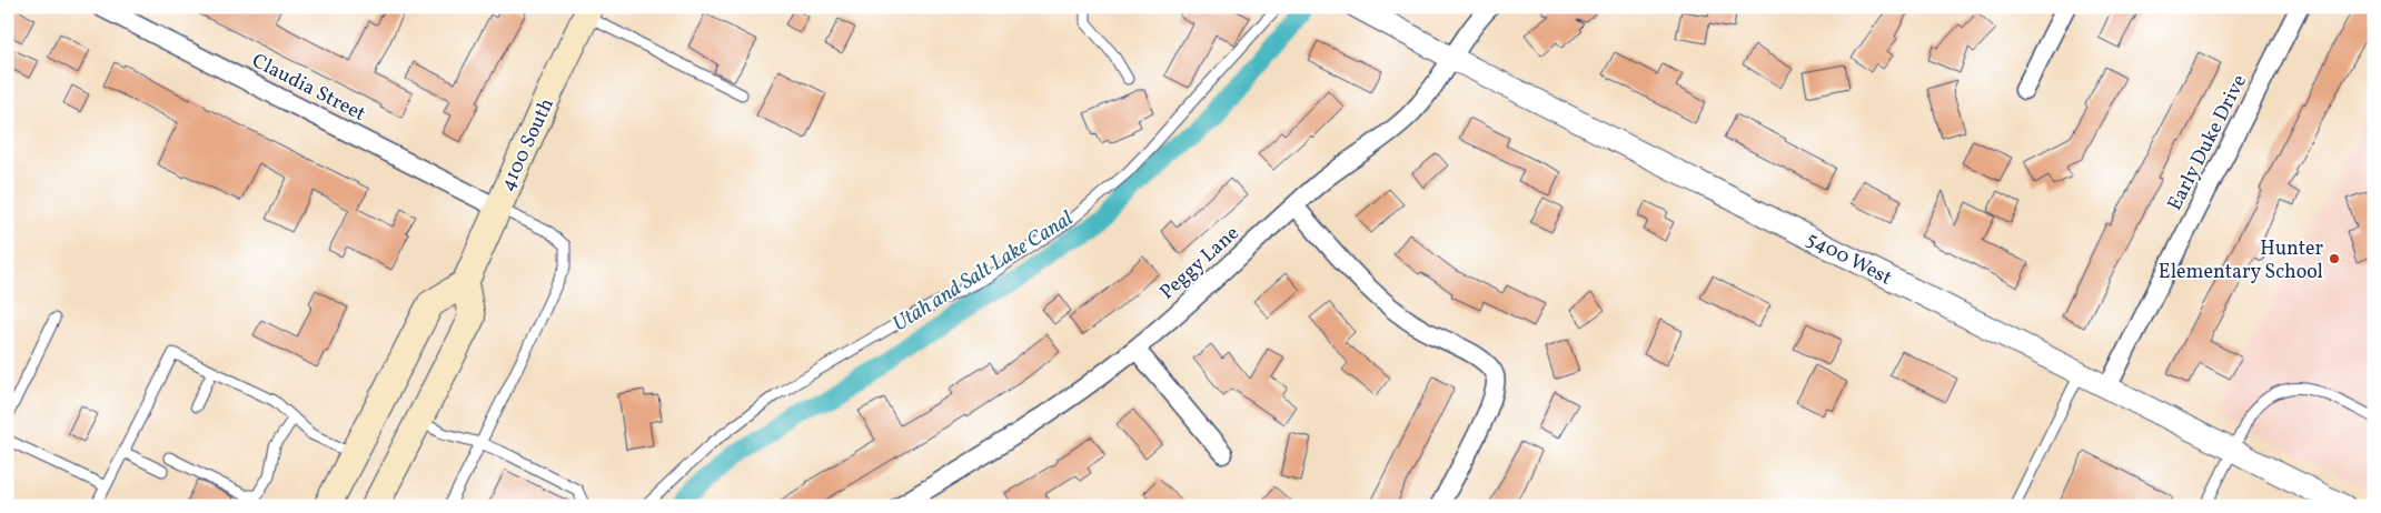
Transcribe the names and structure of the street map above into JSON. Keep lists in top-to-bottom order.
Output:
{
  "streets": {
    "main road": ["4100 South"],
    "street": [
      "Claudia Street",
      "Early Duke Drive",
      "5400 West",
      "Peggy Lane"
    ]
  },
  "crossings": [
    ["Claudia Street", "4100 South"],
    ["Early Duke Drive", "5400 West"],
    ["5400 West", "Peggy Lane"]
  ],
  "water": ["Utah and Salt Lake Canal"],
  "places": ["Hunter Elementary School"]
}
